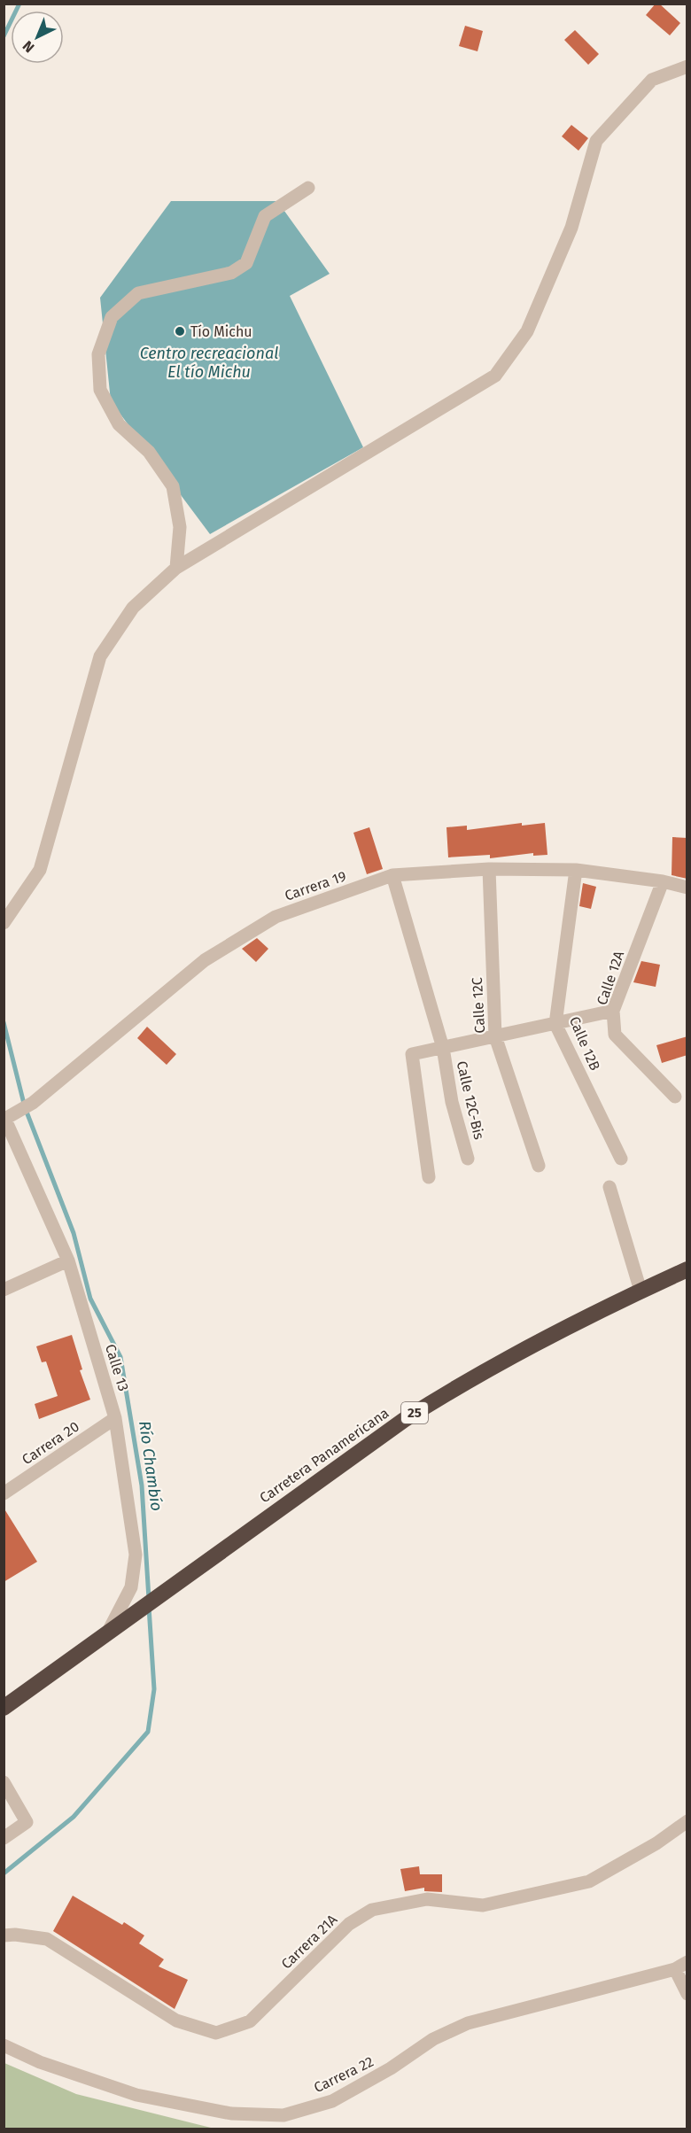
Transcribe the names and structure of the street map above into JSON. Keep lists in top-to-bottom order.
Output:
{
  "streets": {
    "highway": ["25", "Carretera Panamericana"],
    "street": [
      "Carrera 19",
      "Calle 12A",
      "Calle 12C",
      "Calle 12B",
      "Calle 12C-Bis",
      "Calle 13",
      "Carrera 20",
      "Carrera 21A",
      "Carrera 22"
    ]
  },
  "crossings": [
    ["Carrera 19", "Calle 12A"],
    ["Carrera 19", "Calle 12C"],
    ["Carrera 19", "Calle 12B"],
    ["Carrera 19", "Calle 12C-Bis"],
    ["Carrera 19", "Calle 13"],
    ["Calle 13", "Carrera 20"],
    ["Calle 13", "Carretera Panamericana"]
  ],
  "water": ["Centro recreacional El tío Michu", "Río Chambío"],
  "places": ["Tío Michu"],
  "north": "bottom left"
}
